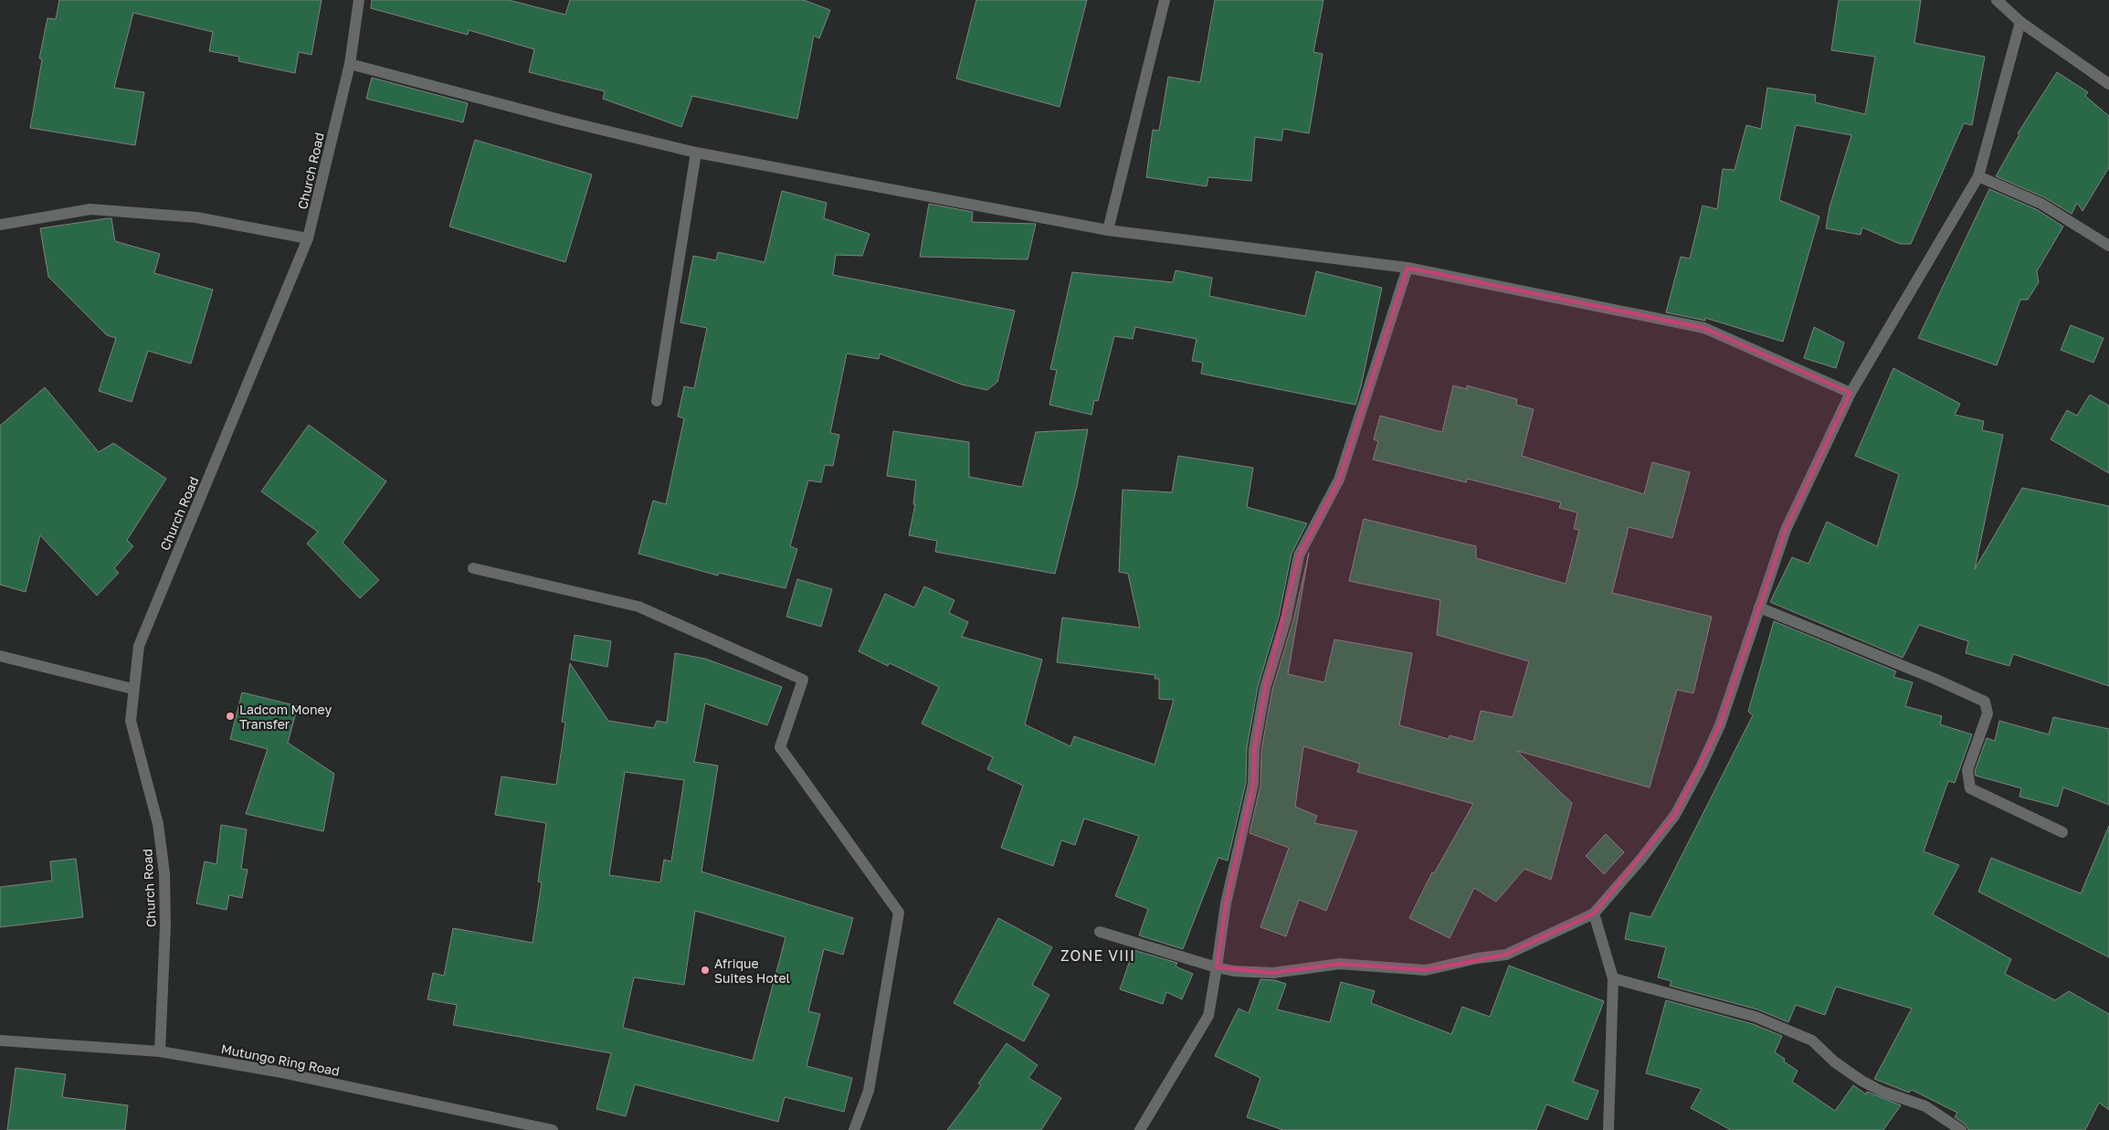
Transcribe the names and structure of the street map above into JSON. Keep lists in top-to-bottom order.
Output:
{
  "streets": {
    "street": ["Church Road", "Mutungo Ring Road"]
  },
  "crossings": [
    ["Church Road", "Mutungo Ring Road"]
  ],
  "districts": ["ZONE VIII"],
  "places": ["Ladcom Money Transfer", "Afrique Suites Hotel"]
}
